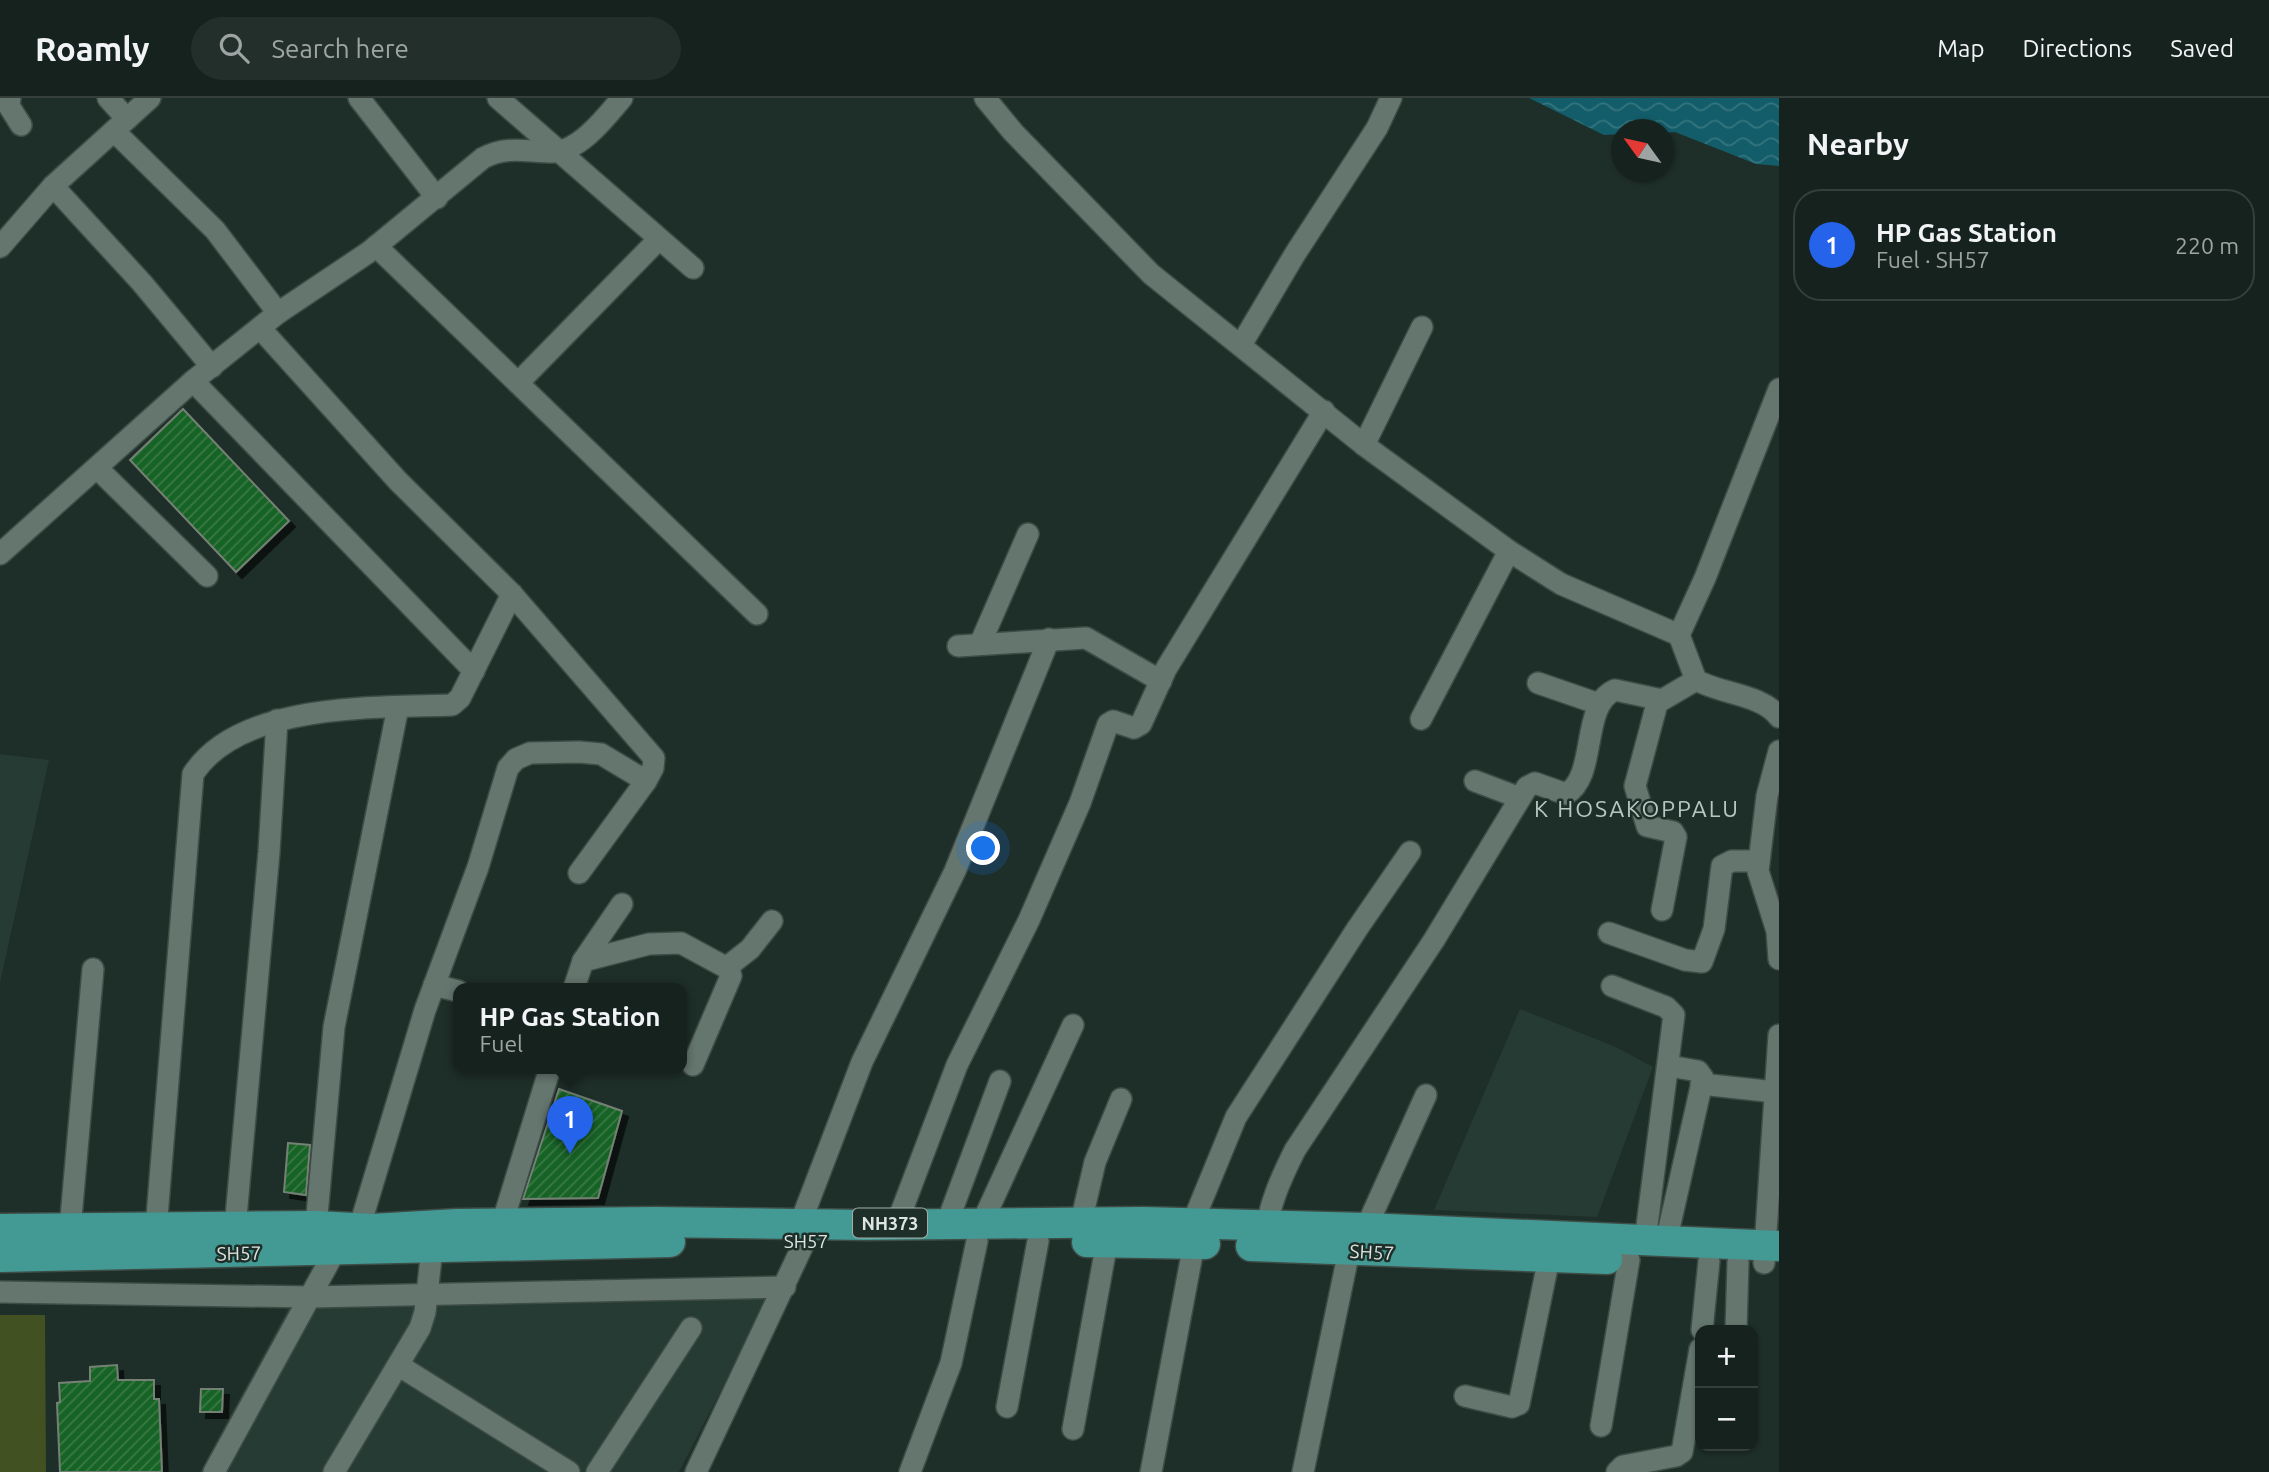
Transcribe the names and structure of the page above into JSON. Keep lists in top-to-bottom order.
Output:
{
  "streets": {
    "highway": ["NH373", "SH57"]
  },
  "crossings": [
    ["NH373", "SH57"]
  ],
  "districts": ["K HOSAKOPPALU"],
  "north": "top left",
  "page": {
    "header": "Roamly",
    "search": "Search here",
    "nav": ["Map", "Directions", "Saved"],
    "heading": "Nearby",
    "list": [
      {
        "mark": "1",
        "name": "HP Gas Station",
        "note": "Fuel · SH57",
        "value": "220 m"
      }
    ],
    "popup": ["HP Gas Station", "Fuel"],
    "pins": "1",
    "map_buttons": ["+", "−"]
  }
}
